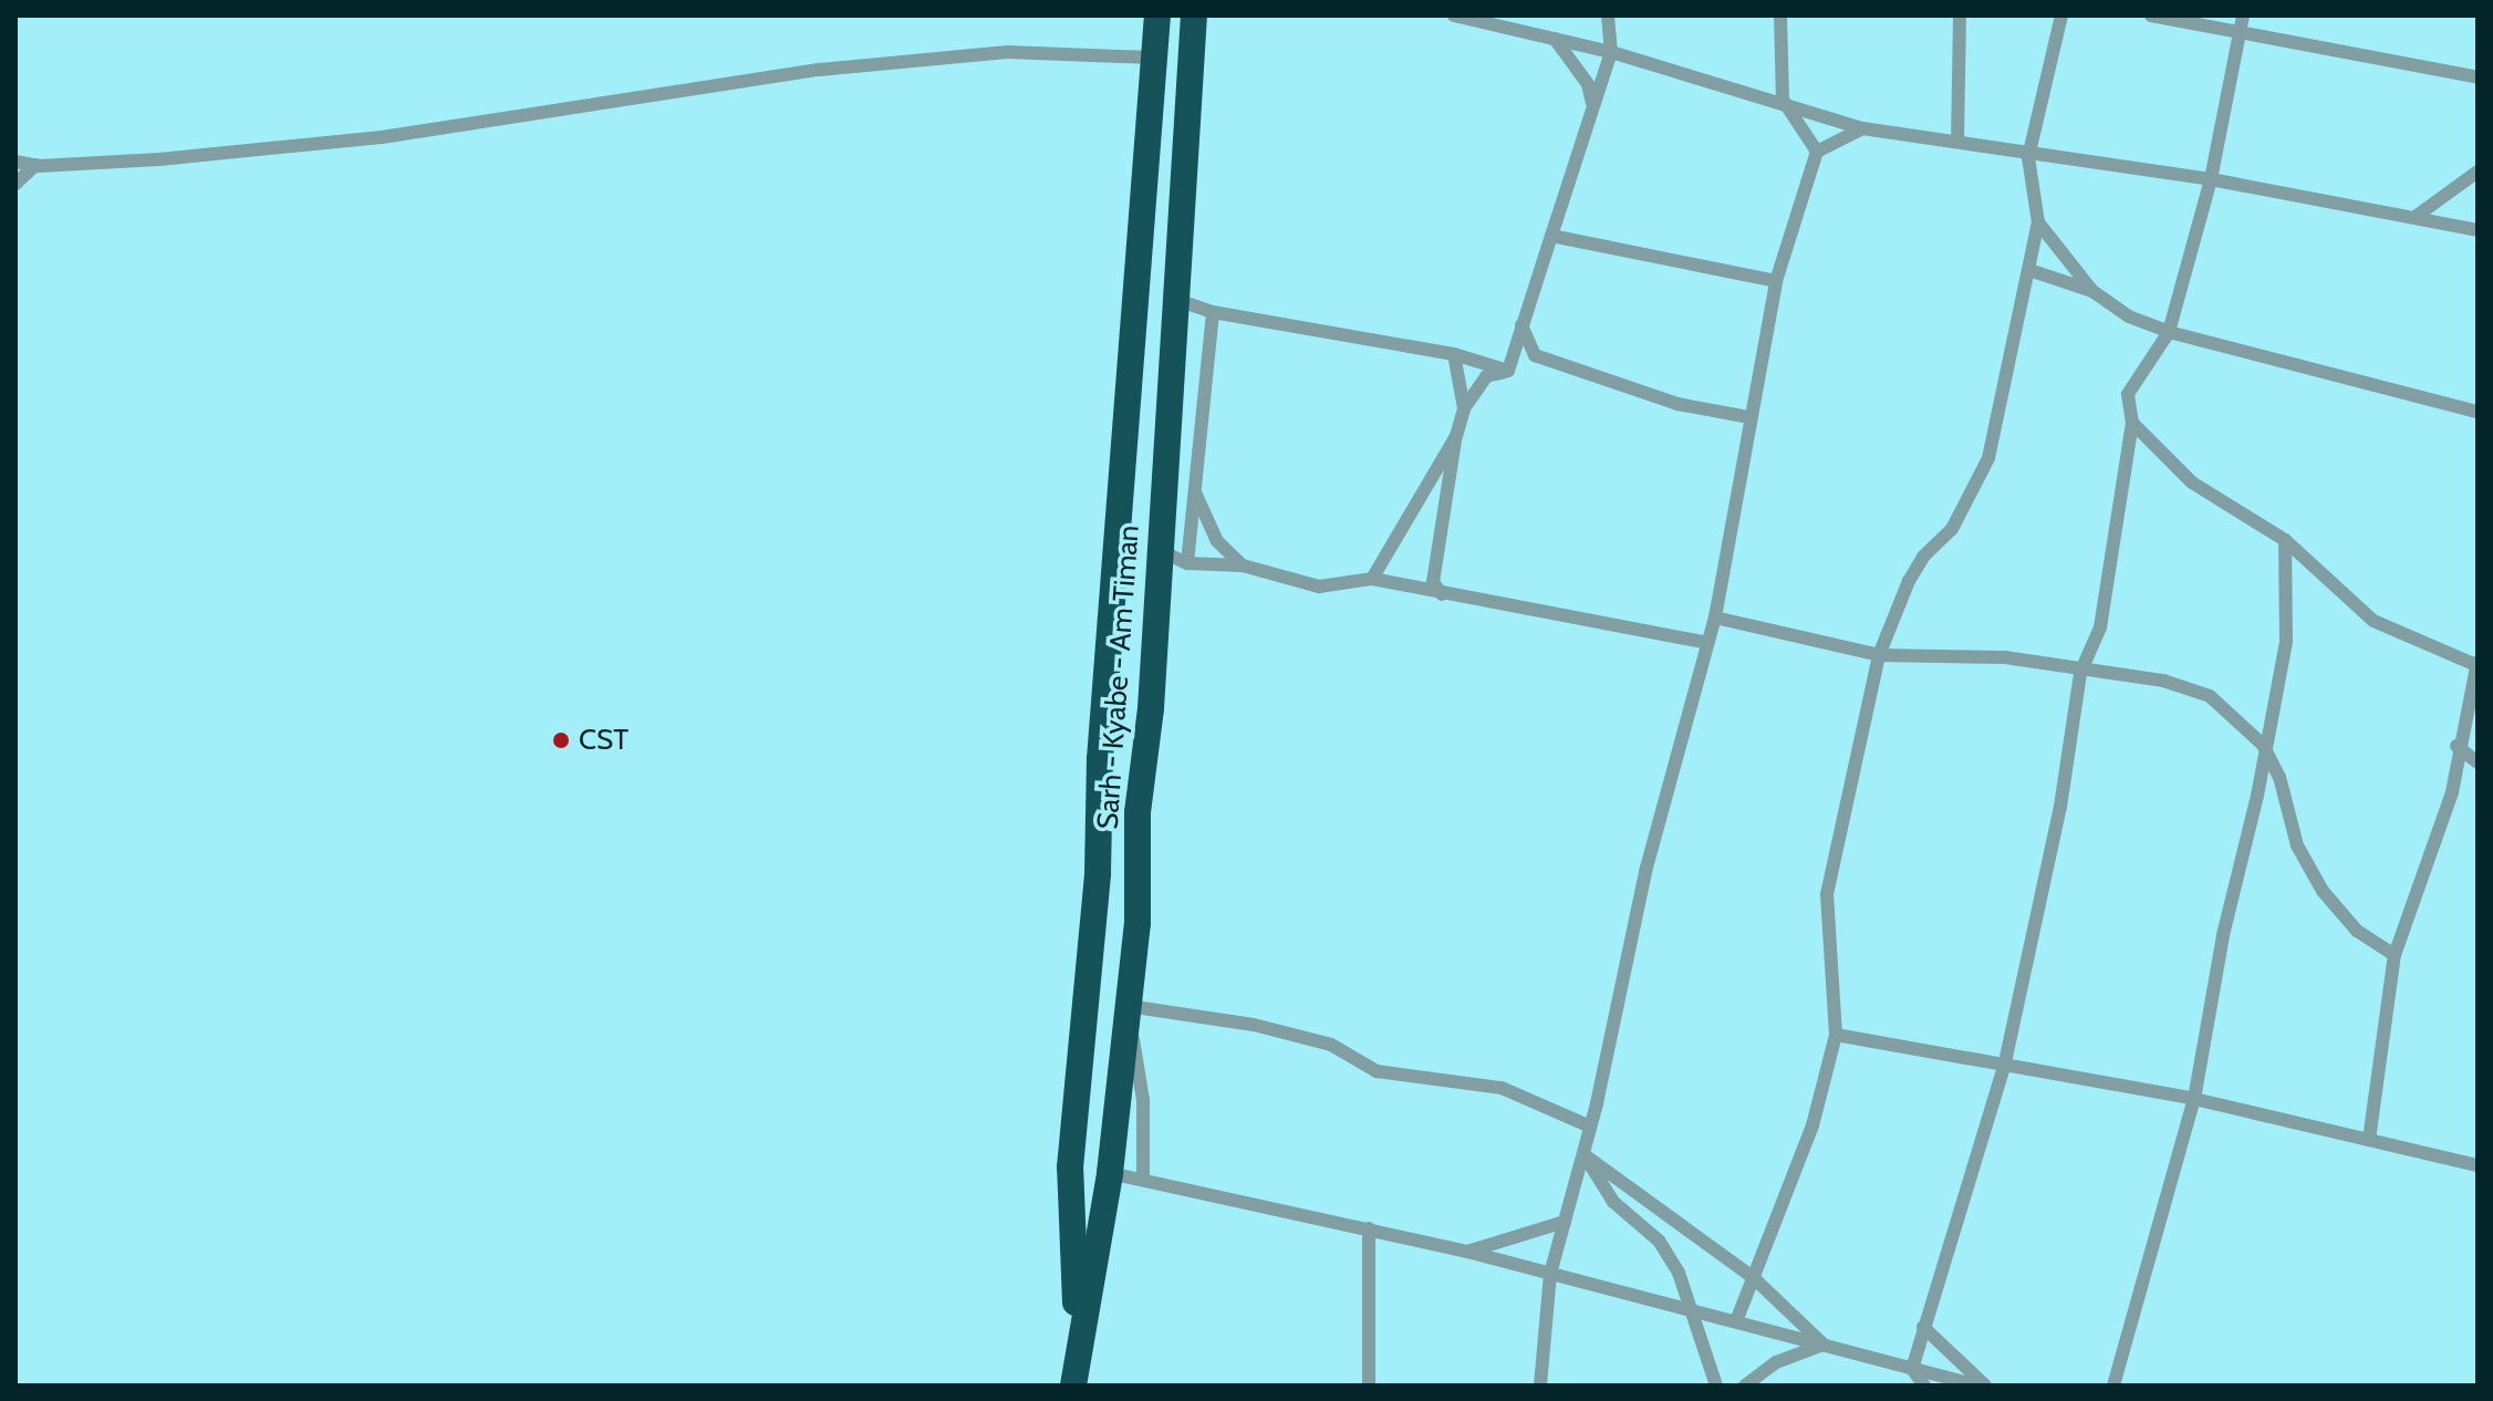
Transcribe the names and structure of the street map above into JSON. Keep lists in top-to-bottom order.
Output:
{
  "streets": {
    "highway": ["Sarh - Kyabe - Am Timan"]
  },
  "places": ["CST"]
}
